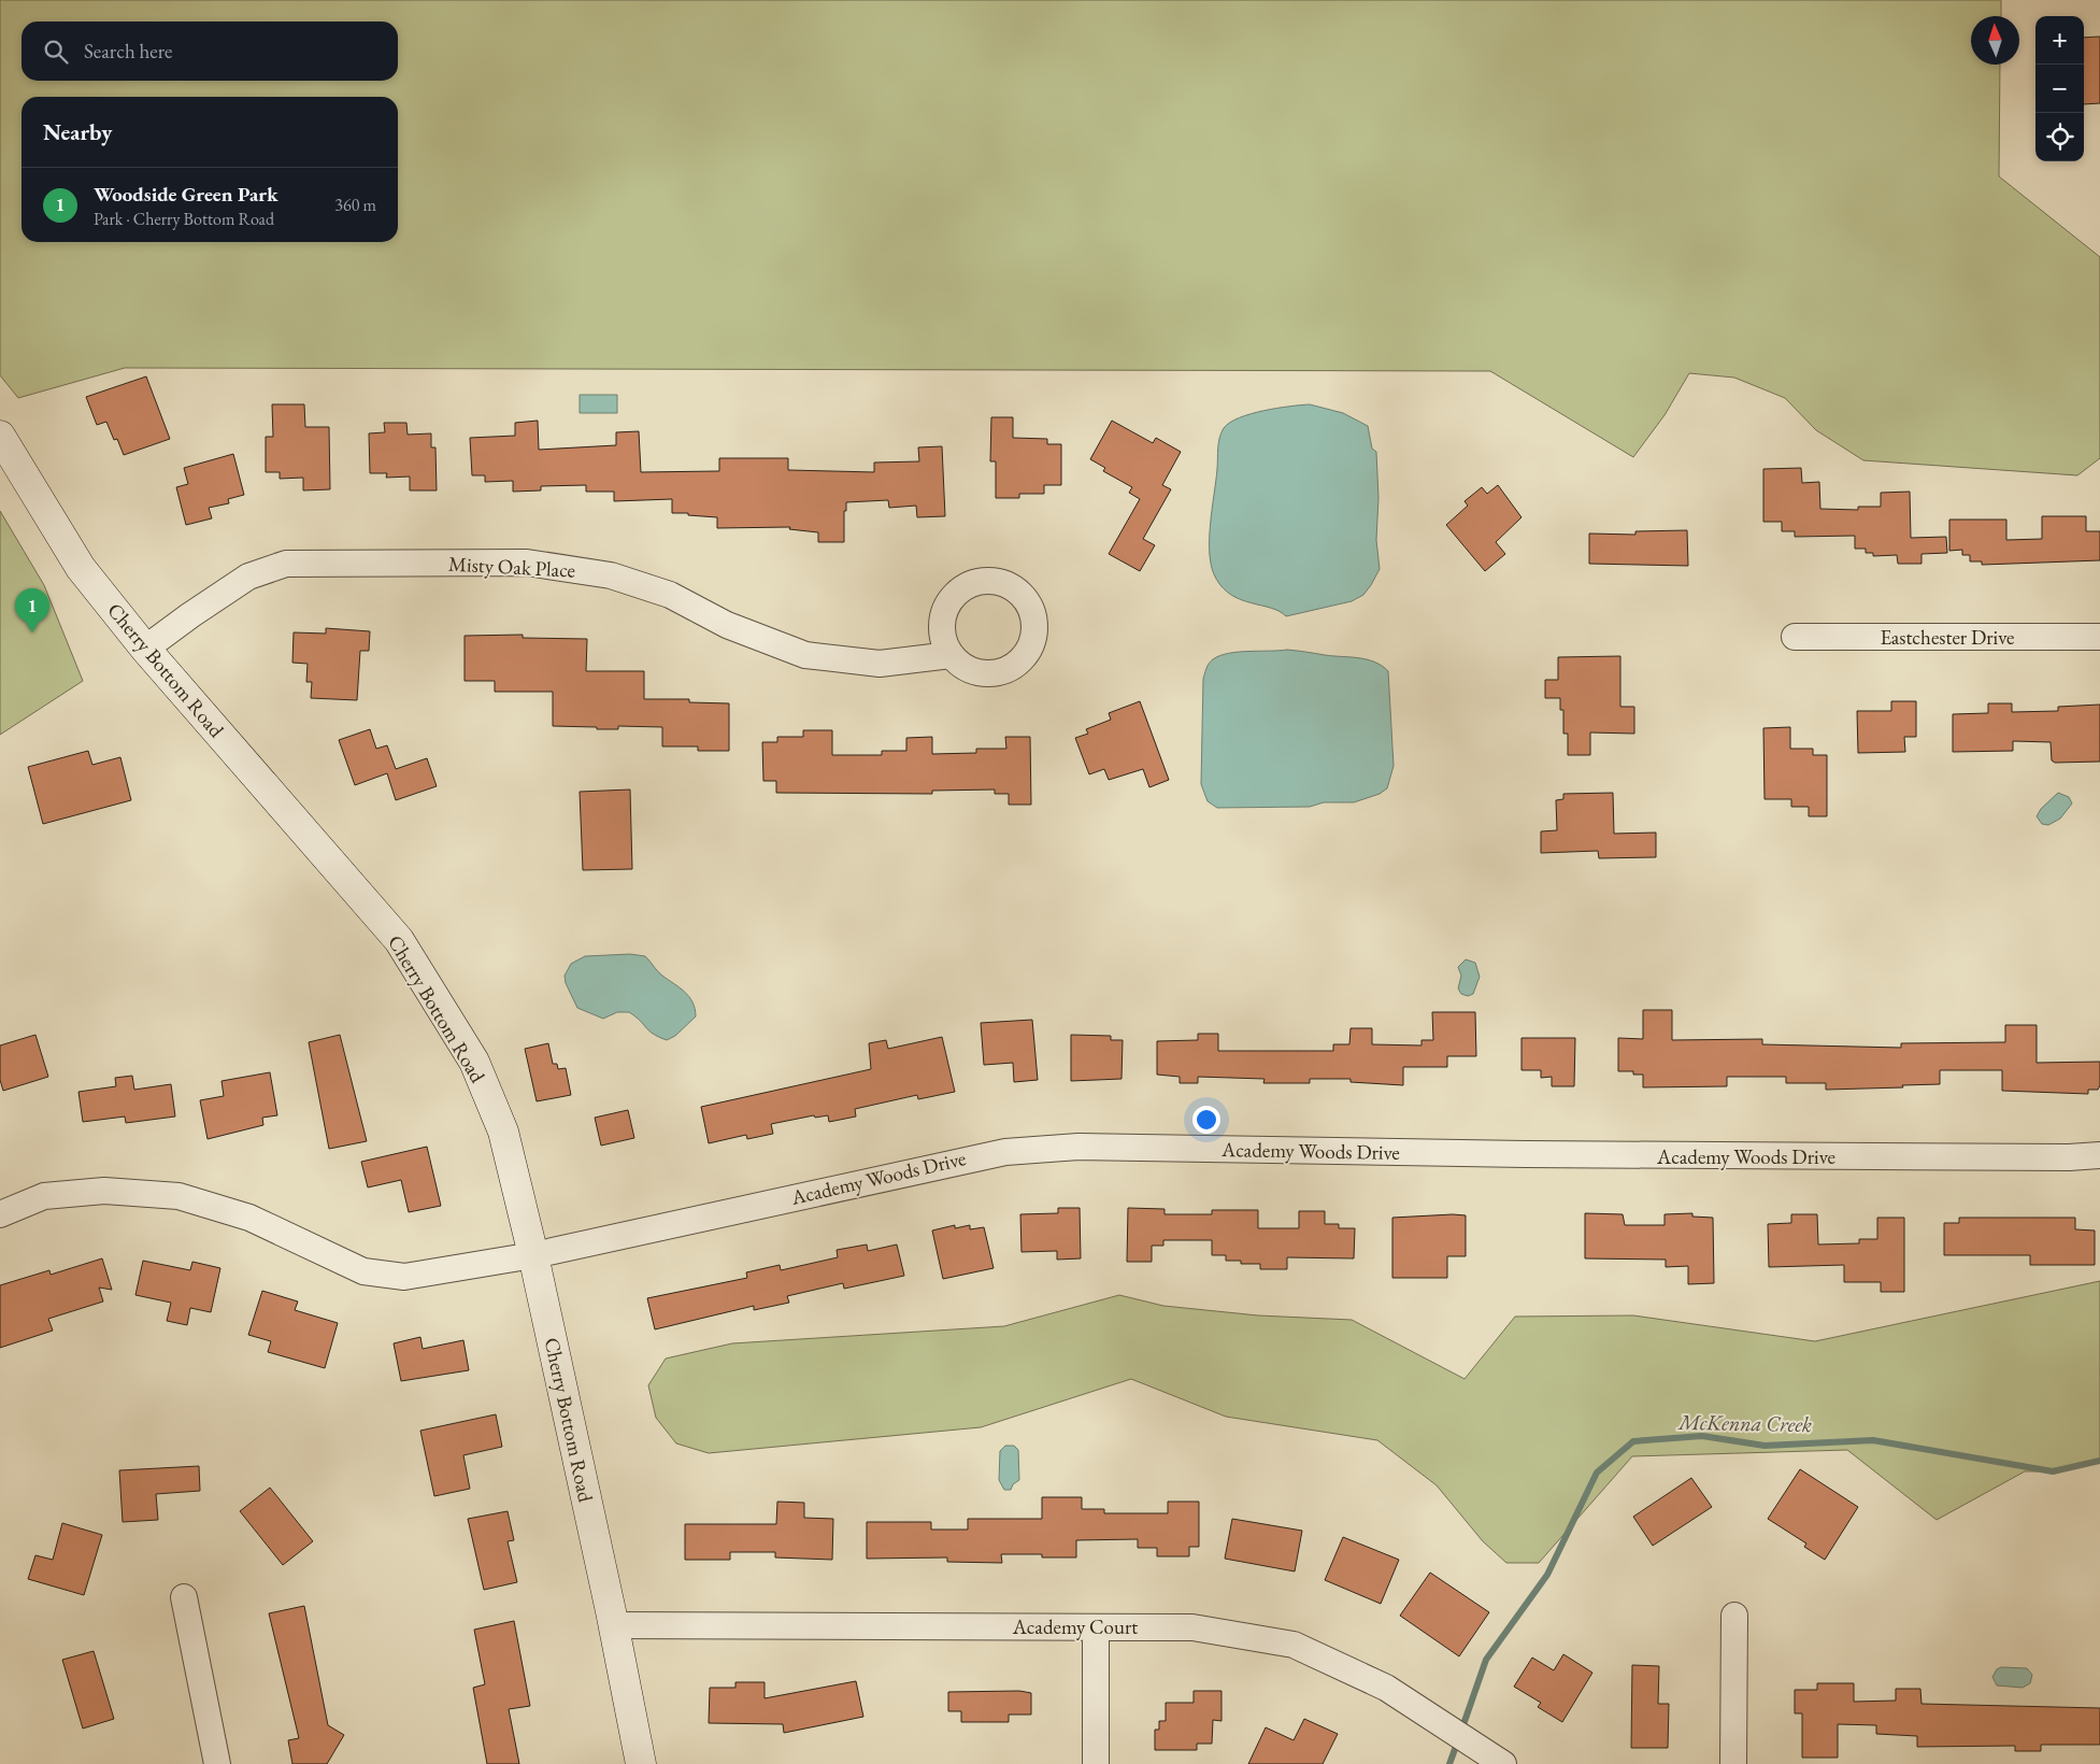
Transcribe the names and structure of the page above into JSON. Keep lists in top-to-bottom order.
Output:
{
  "streets": {
    "main road": ["Cherry Bottom Road"],
    "street": [
      "Misty Oak Place",
      "Eastchester Drive",
      "Academy Woods Drive",
      "Academy Court"
    ]
  },
  "crossings": [
    ["Misty Oak Place", "Cherry Bottom Road"],
    ["Cherry Bottom Road", "Academy Woods Drive"],
    ["Cherry Bottom Road", "Academy Court"]
  ],
  "water": ["McKenna Creek"],
  "north": "top",
  "page": {
    "map_buttons": ["+", "−"],
    "search": "Search here",
    "heading": "Nearby",
    "list": [
      {
        "mark": "1",
        "name": "Woodside Green Park",
        "note": "Park · Cherry Bottom Road",
        "value": "360 m"
      }
    ],
    "pins": "1"
  }
}
